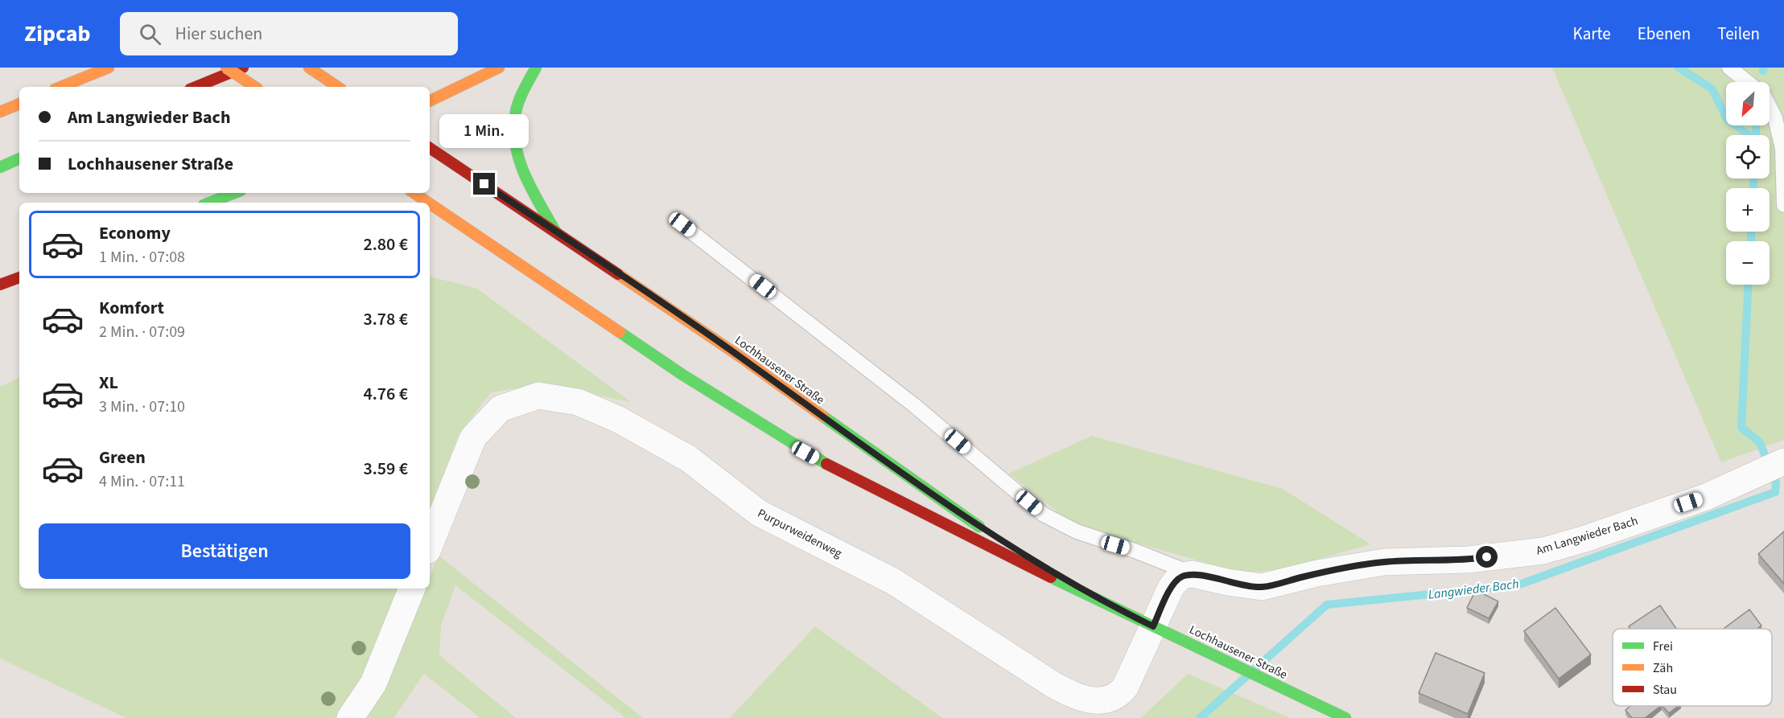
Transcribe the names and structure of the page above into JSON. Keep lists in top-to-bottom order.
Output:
{
  "streets": {
    "main road": ["Lochhausener Straße"],
    "street": ["Purpurweidenweg", "Am Langwieder Bach"]
  },
  "crossings": [
    ["Lochhausener Straße", "Purpurweidenweg"]
  ],
  "water": ["Langwieder Bach"],
  "legend": ["Frei", "Zäh", "Stau"],
  "north": "bottom left",
  "page": {
    "header": "Zipcab",
    "search": "Hier suchen",
    "nav": ["Karte", "Ebenen", "Teilen"],
    "map_buttons": ["+", "−"],
    "banner": ["Am Langwieder Bach", "Lochhausener Straße"],
    "bubble": "1 Min.",
    "list": [
      {
        "name": "Economy",
        "note": "1 Min. · 07:08",
        "value": "2.80 €"
      },
      {
        "name": "Komfort",
        "note": "2 Min. · 07:09",
        "value": "3.78 €"
      },
      {
        "name": "XL",
        "note": "3 Min. · 07:10",
        "value": "4.76 €"
      },
      {
        "name": "Green",
        "note": "4 Min. · 07:11",
        "value": "3.59 €"
      }
    ],
    "buttons": "Bestätigen"
  }
}
